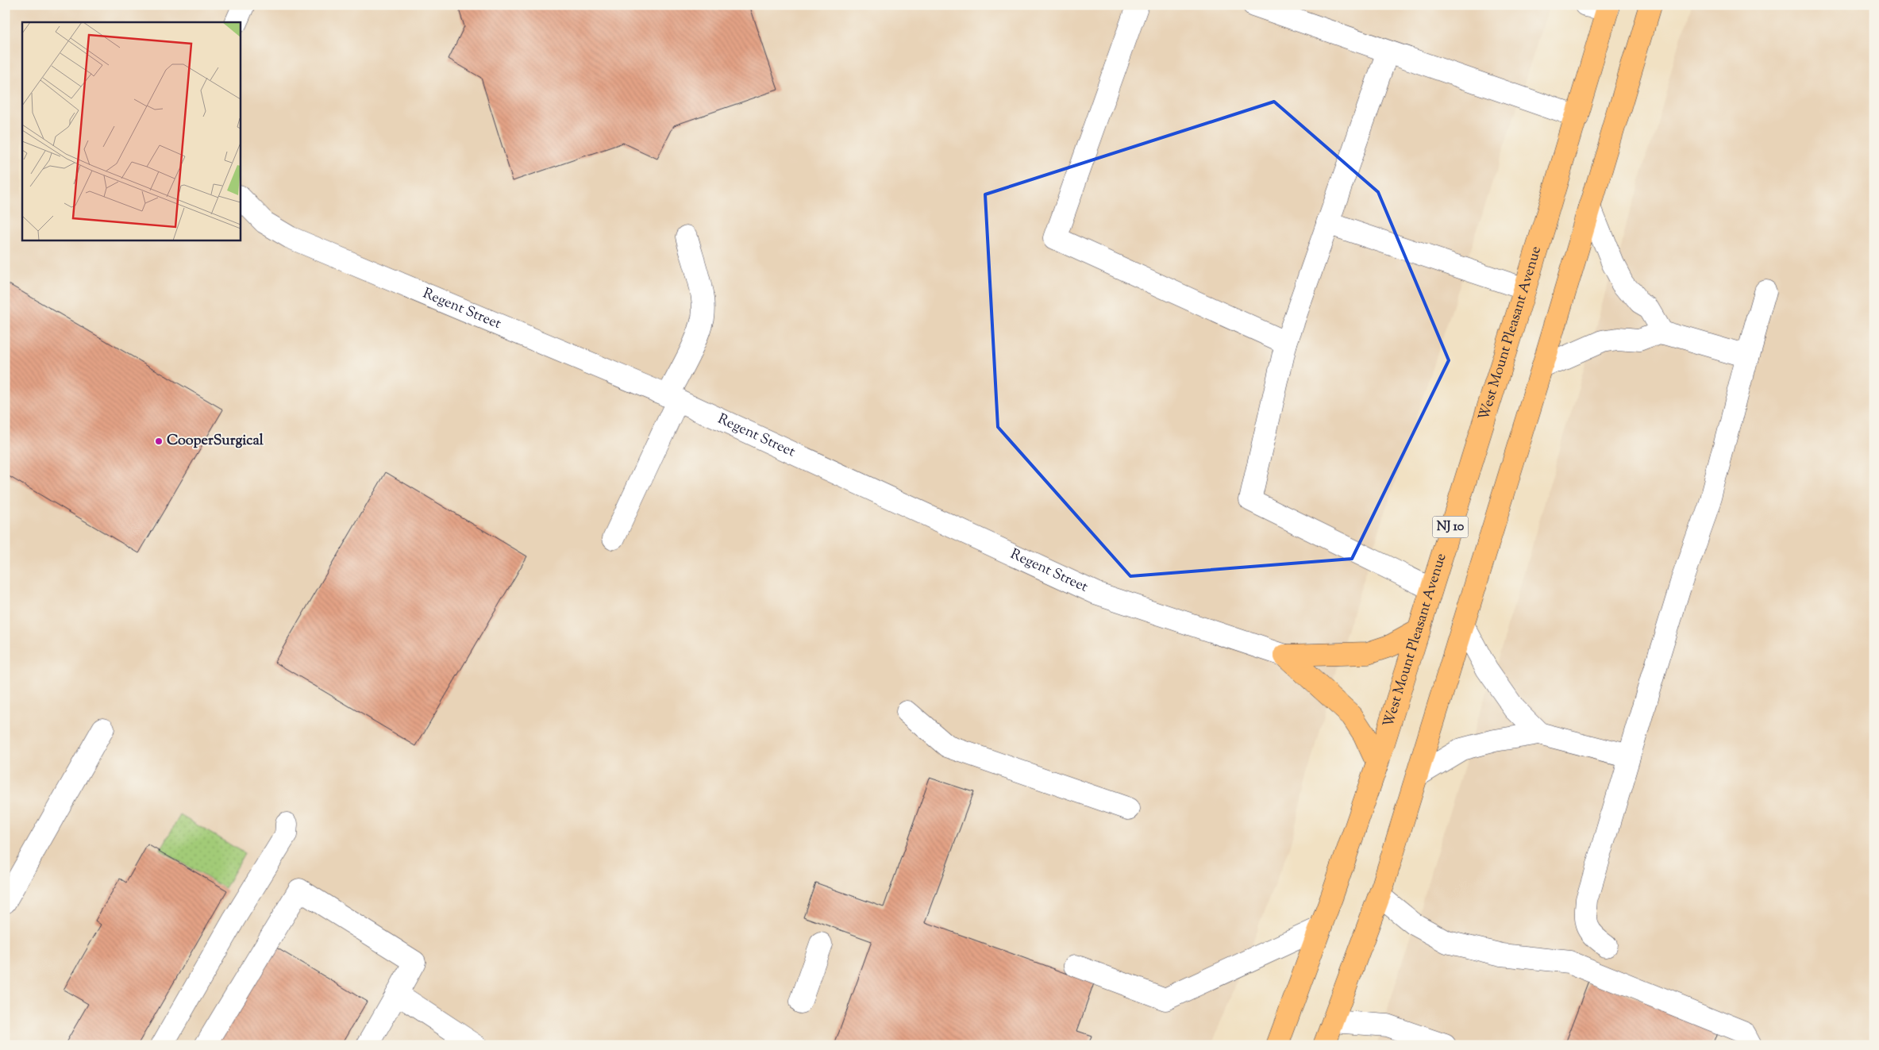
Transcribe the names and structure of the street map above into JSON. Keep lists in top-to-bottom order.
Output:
{
  "streets": {
    "main road": ["West Mount Pleasant Avenue", "NJ 10"],
    "street": ["Regent Street"]
  },
  "places": ["CooperSurgical"]
}
